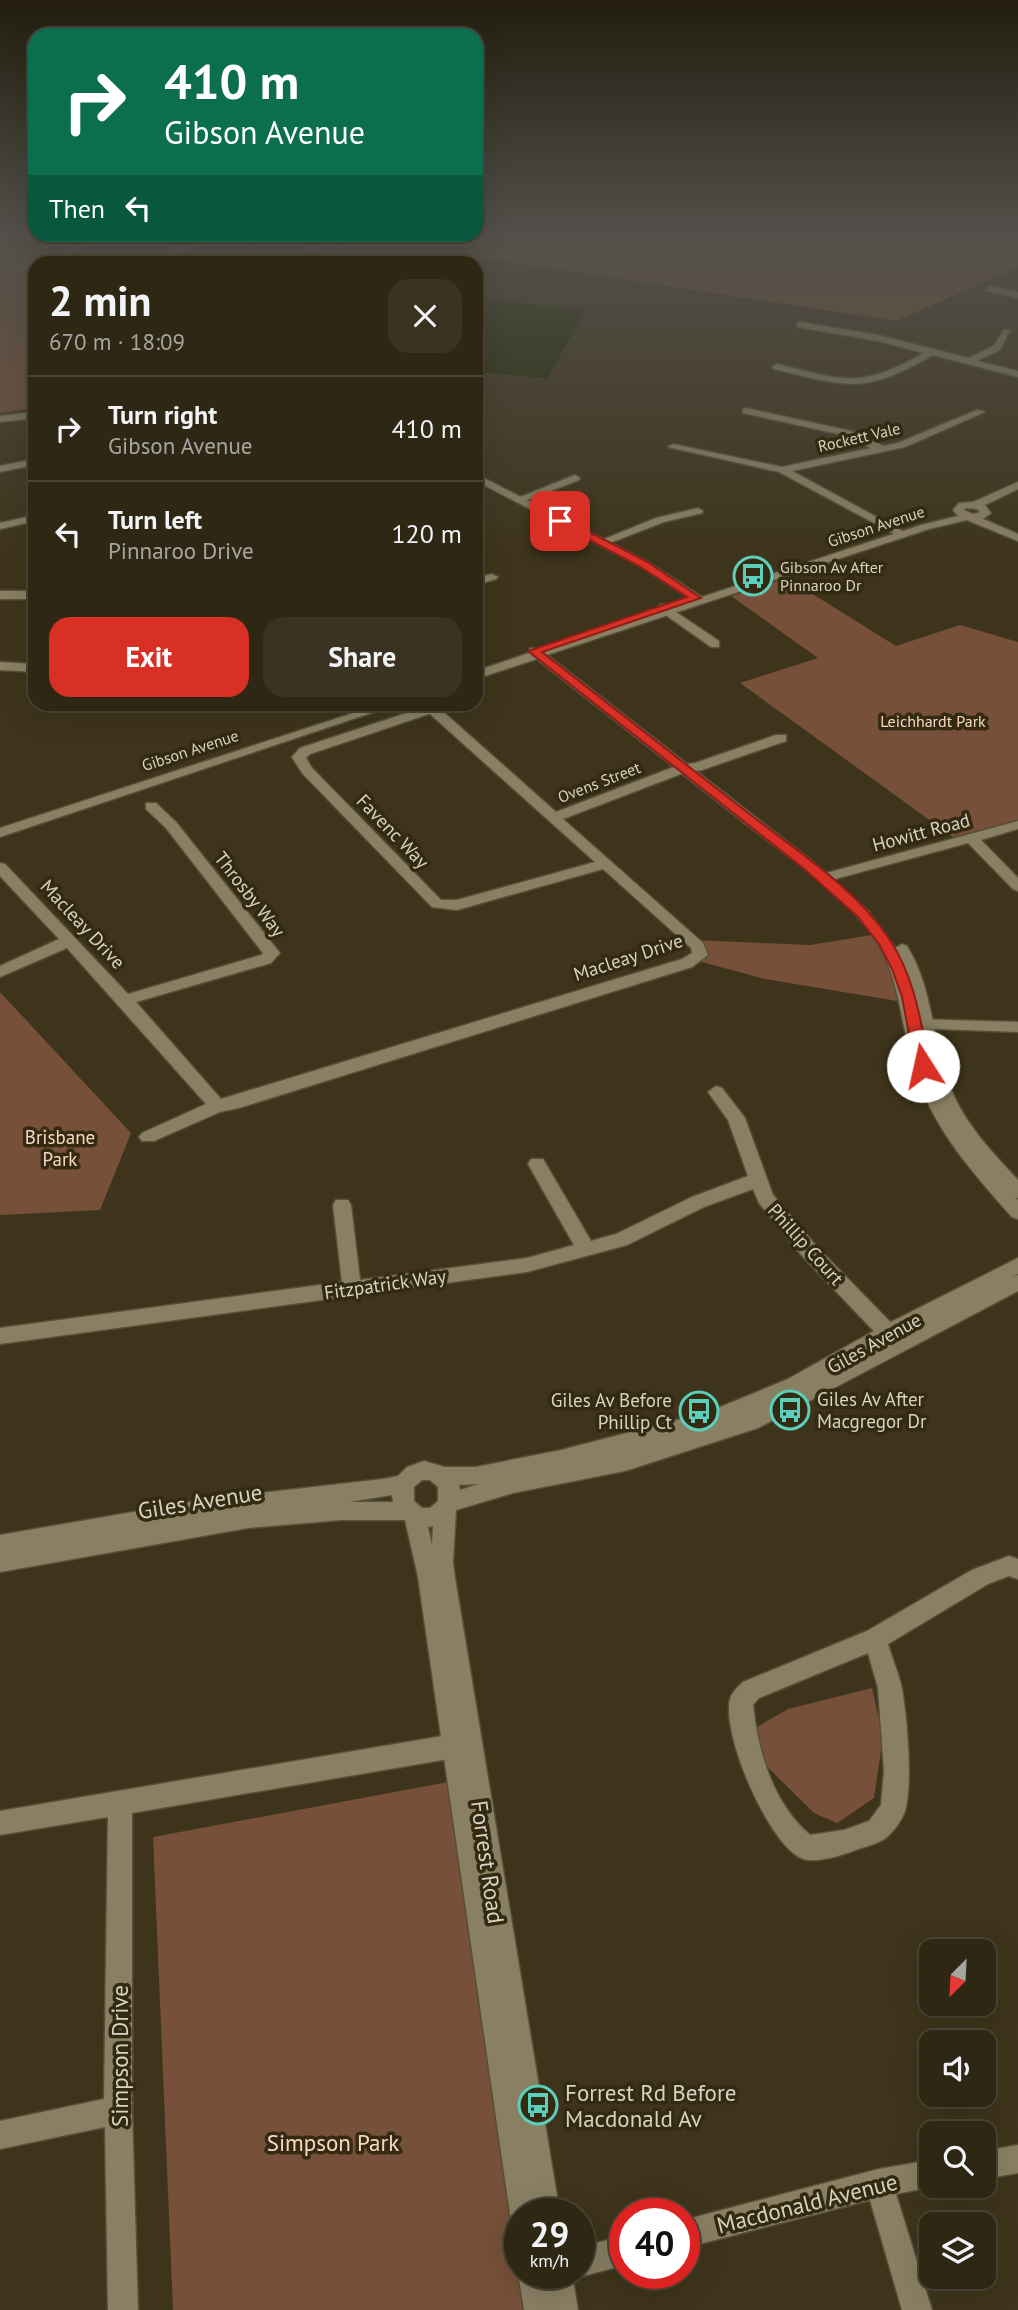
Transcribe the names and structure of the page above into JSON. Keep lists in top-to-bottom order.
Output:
{
  "streets": {
    "street": [
      "Rockett Vale",
      "Gibson Avenue",
      "Ovens Street",
      "Favenc Way",
      "Howitt Road",
      "Throsby Way",
      "Macleay Drive",
      "Phillip Court",
      "Fitzpatrick Way",
      "Giles Avenue",
      "Forrest Road",
      "Simpson Drive",
      "Macdonald Avenue"
    ]
  },
  "crossings": [
    ["Ovens Street", "Macleay Drive"],
    ["Favenc Way", "Macleay Drive"],
    ["Throsby Way", "Macleay Drive"],
    ["Phillip Court", "Fitzpatrick Way"],
    ["Phillip Court", "Giles Avenue"],
    ["Giles Avenue", "Forrest Road"]
  ],
  "parks": ["Leichhardt Park", "Brisbane Park", "Simpson Park"],
  "places": {
    "bus stop": [
      "Gibson Av After Pinnaroo Dr",
      "Giles Av After Macgregor Dr",
      "Giles Av Before Phillip Ct",
      "Forrest Rd Before Macdonald Av"
    ]
  },
  "north": "bottom left",
  "page": {
    "turn": ["410 m", "Gibson Avenue"],
    "then": "Then",
    "heading": ["2 min", "670 m · 18:09"],
    "list": [
      {
        "name": "Turn right",
        "note": "Gibson Avenue",
        "value": "410 m"
      },
      {
        "name": "Turn left",
        "note": "Pinnaroo Drive",
        "value": "120 m"
      }
    ],
    "buttons": ["Exit", "Share"],
    "speed": "29 km/h",
    "limit": "40"
  }
}
